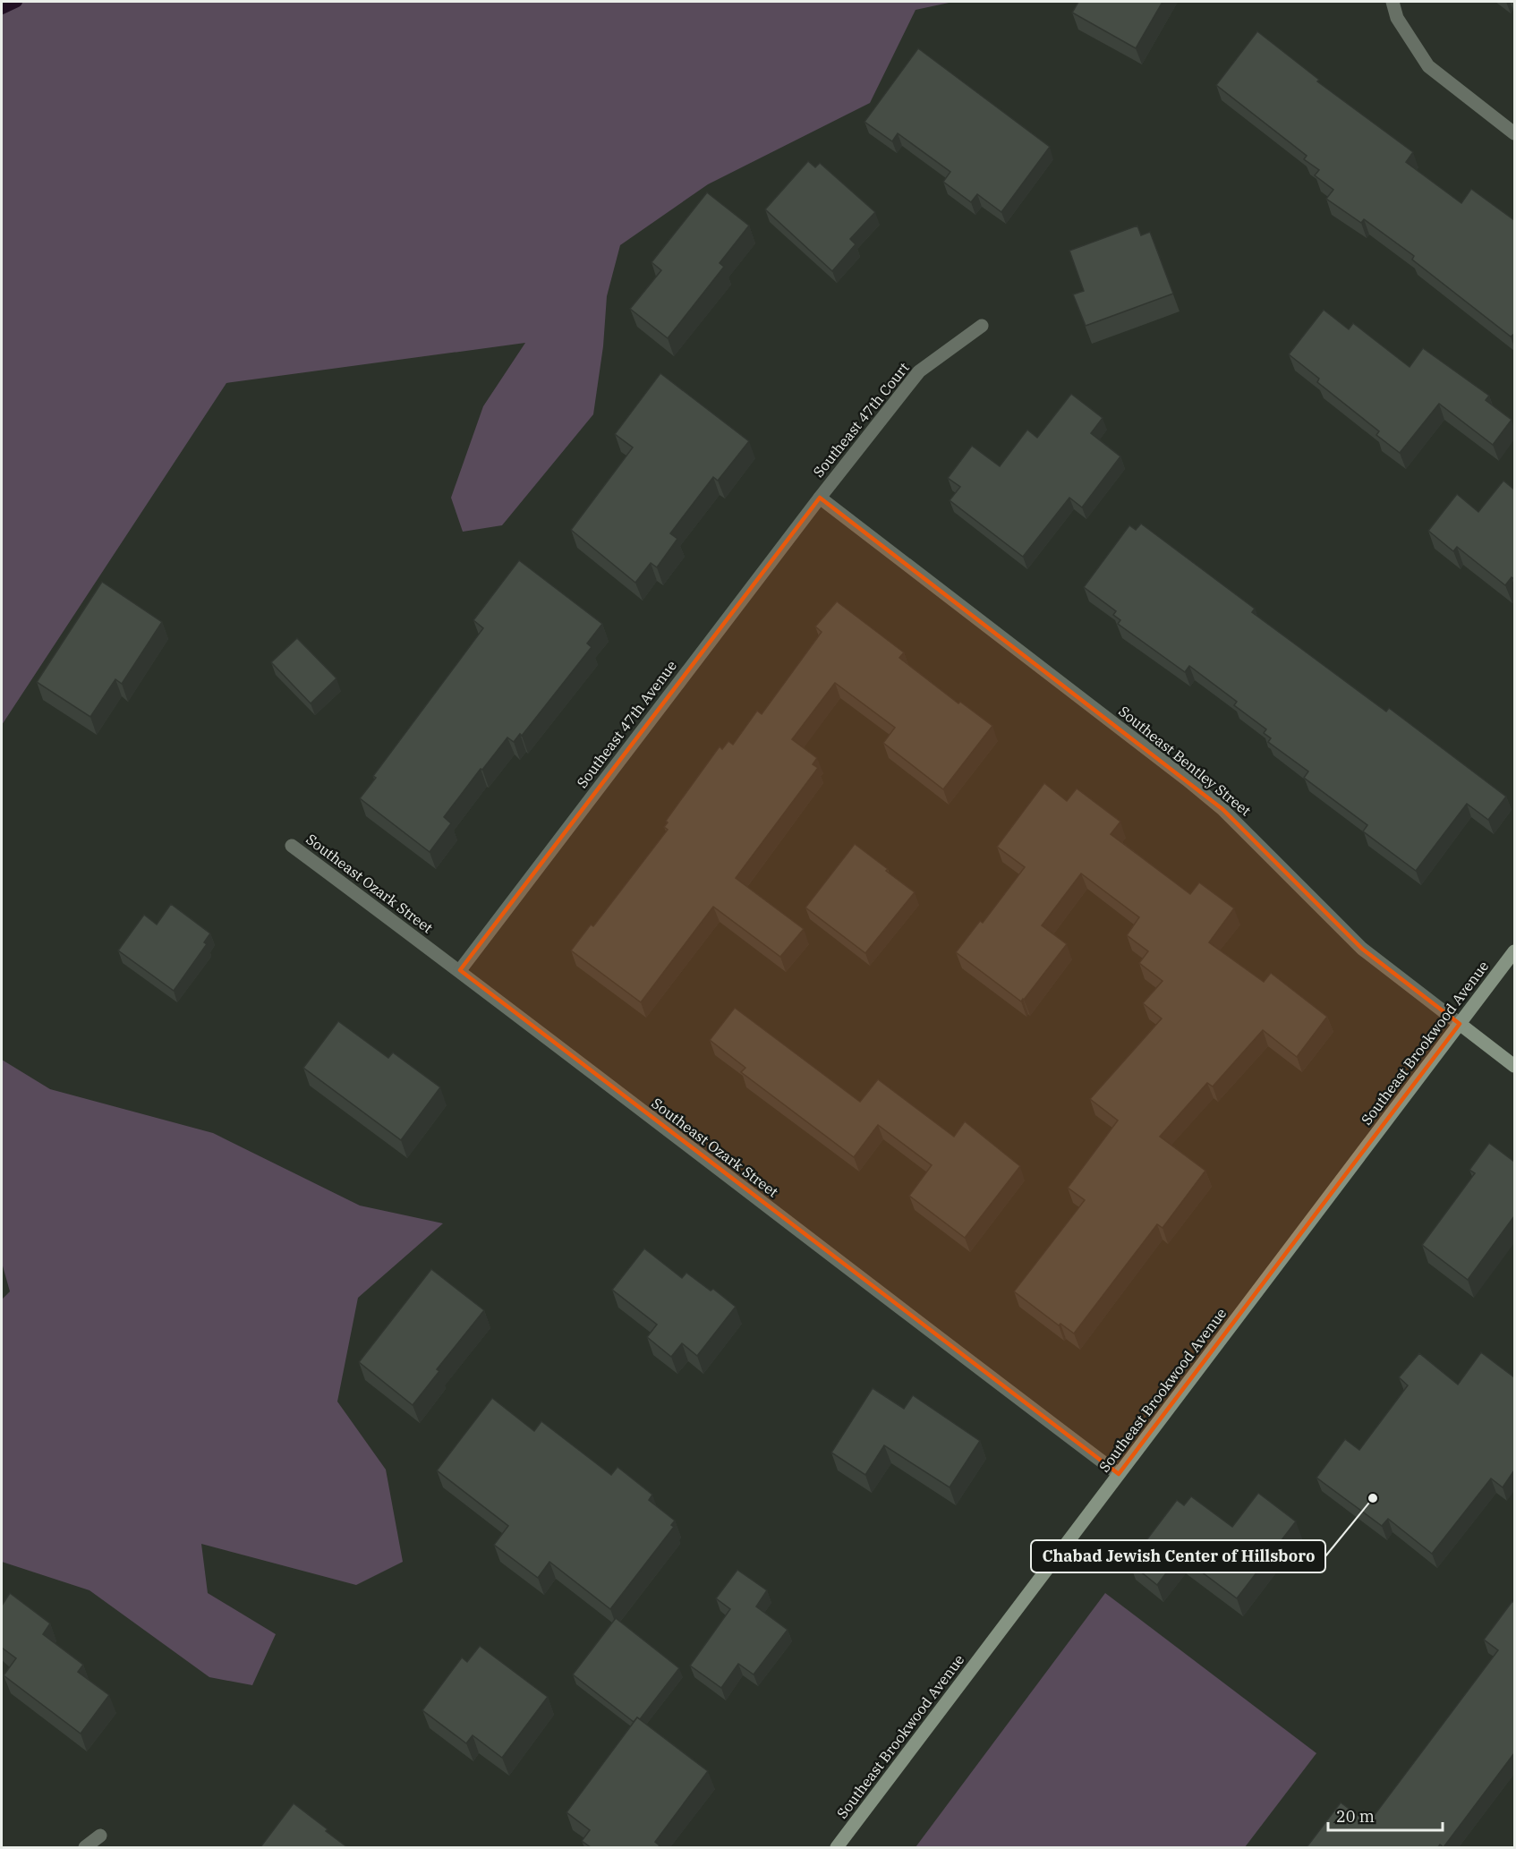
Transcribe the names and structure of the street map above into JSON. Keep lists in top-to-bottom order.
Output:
{
  "streets": {
    "main road": ["Southeast Bentley Street", "Southeast Brookwood Avenue"],
    "street": ["Southeast 47th Court", "Southeast 47th Avenue", "Southeast Ozark Street"]
  },
  "crossings": [
    ["Southeast 47th Court", "Southeast 47th Avenue"],
    ["Southeast 47th Court", "Southeast Bentley Street"],
    ["Southeast 47th Avenue", "Southeast Bentley Street"],
    ["Southeast 47th Avenue", "Southeast Ozark Street"],
    ["Southeast Bentley Street", "Southeast Brookwood Avenue"],
    ["Southeast Ozark Street", "Southeast Brookwood Avenue"]
  ],
  "places": ["Chabad Jewish Center of Hillsboro"],
  "scale_bar": "20 m"
}
